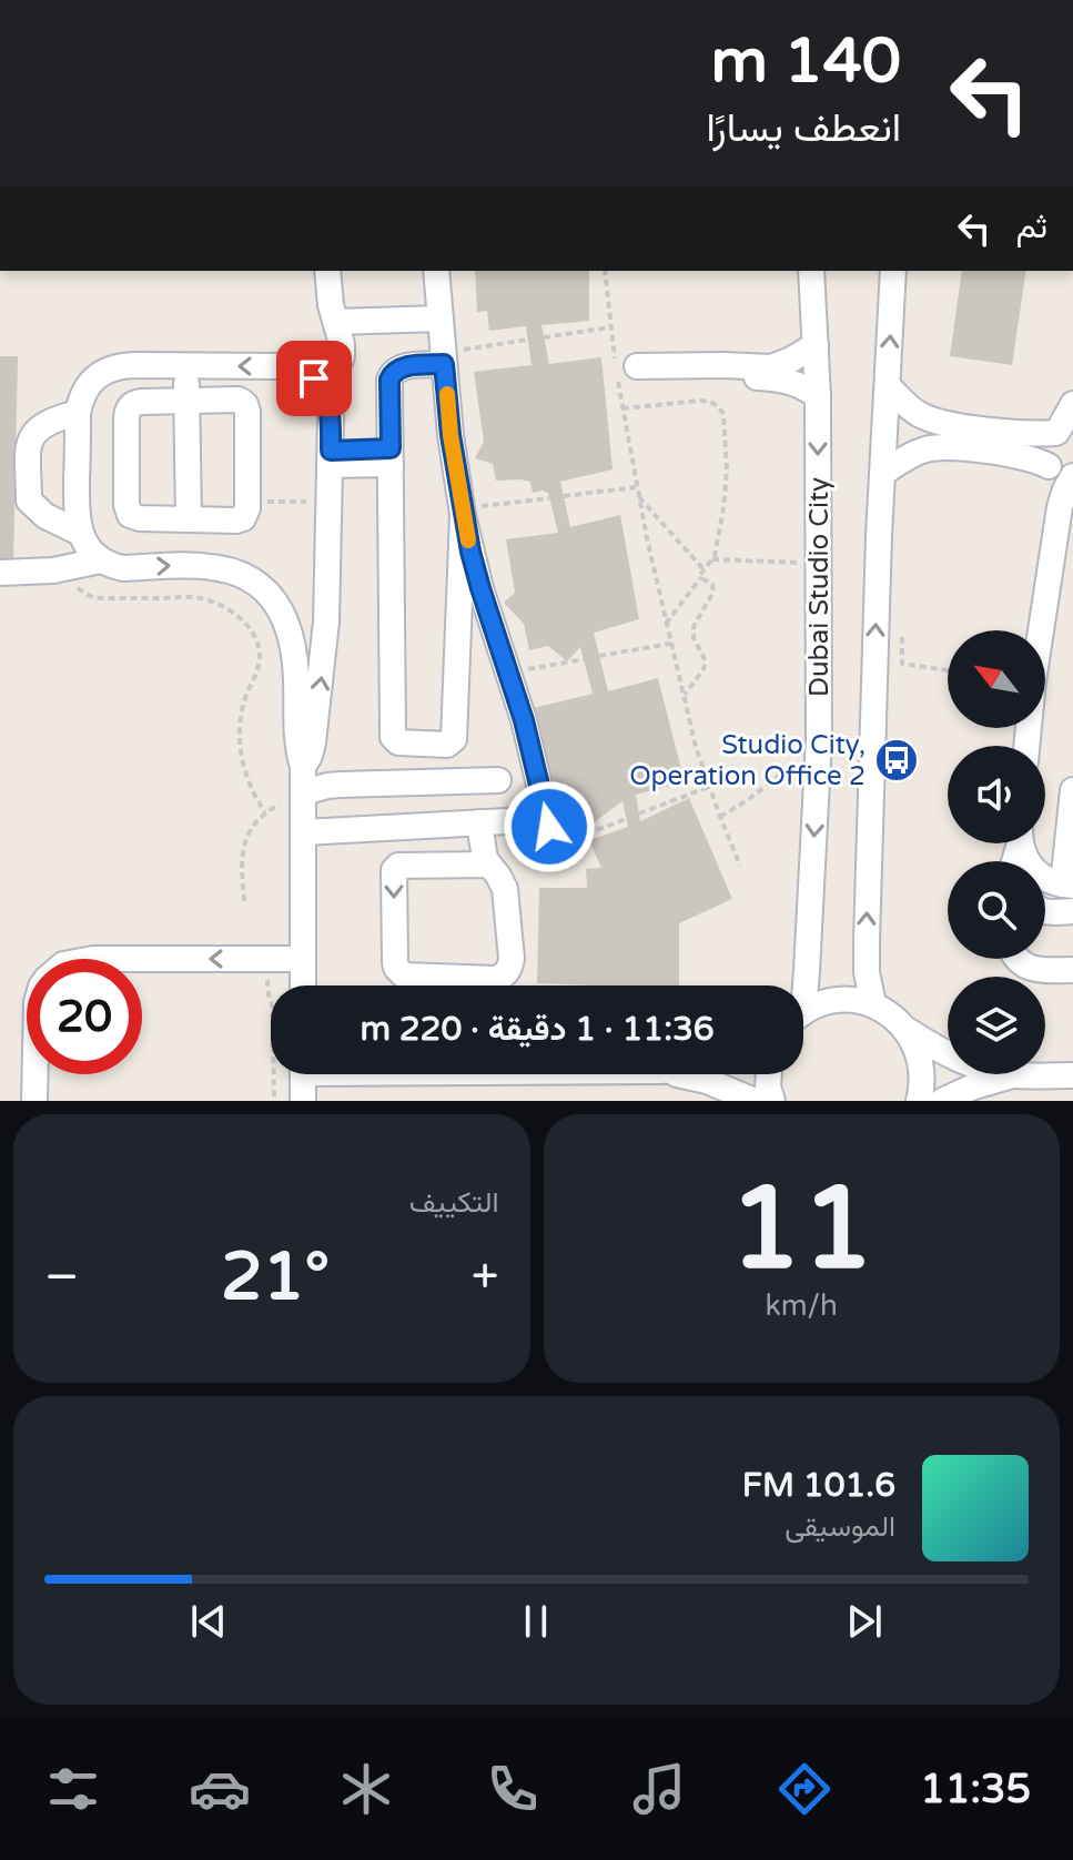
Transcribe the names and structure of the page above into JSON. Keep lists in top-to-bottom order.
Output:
{
  "streets": {
    "street": ["Dubai Studio City"]
  },
  "places": {
    "bus stop": ["Studio City, Operation Office 2"]
  },
  "north": "top left",
  "page": {
    "turn": ["140 m", "انعطف يسارًا"],
    "then": "ثم",
    "limit": "20",
    "trip": "11:36 · 1 دقيقة · 220 m",
    "tile": [
      ["11", "km/h"],
      "التكييف"
    ],
    "heat": ["−", "21°", "+"],
    "song": ["101.6 FM", "الموسيقى"],
    "tabs": "11:35"
  }
}
